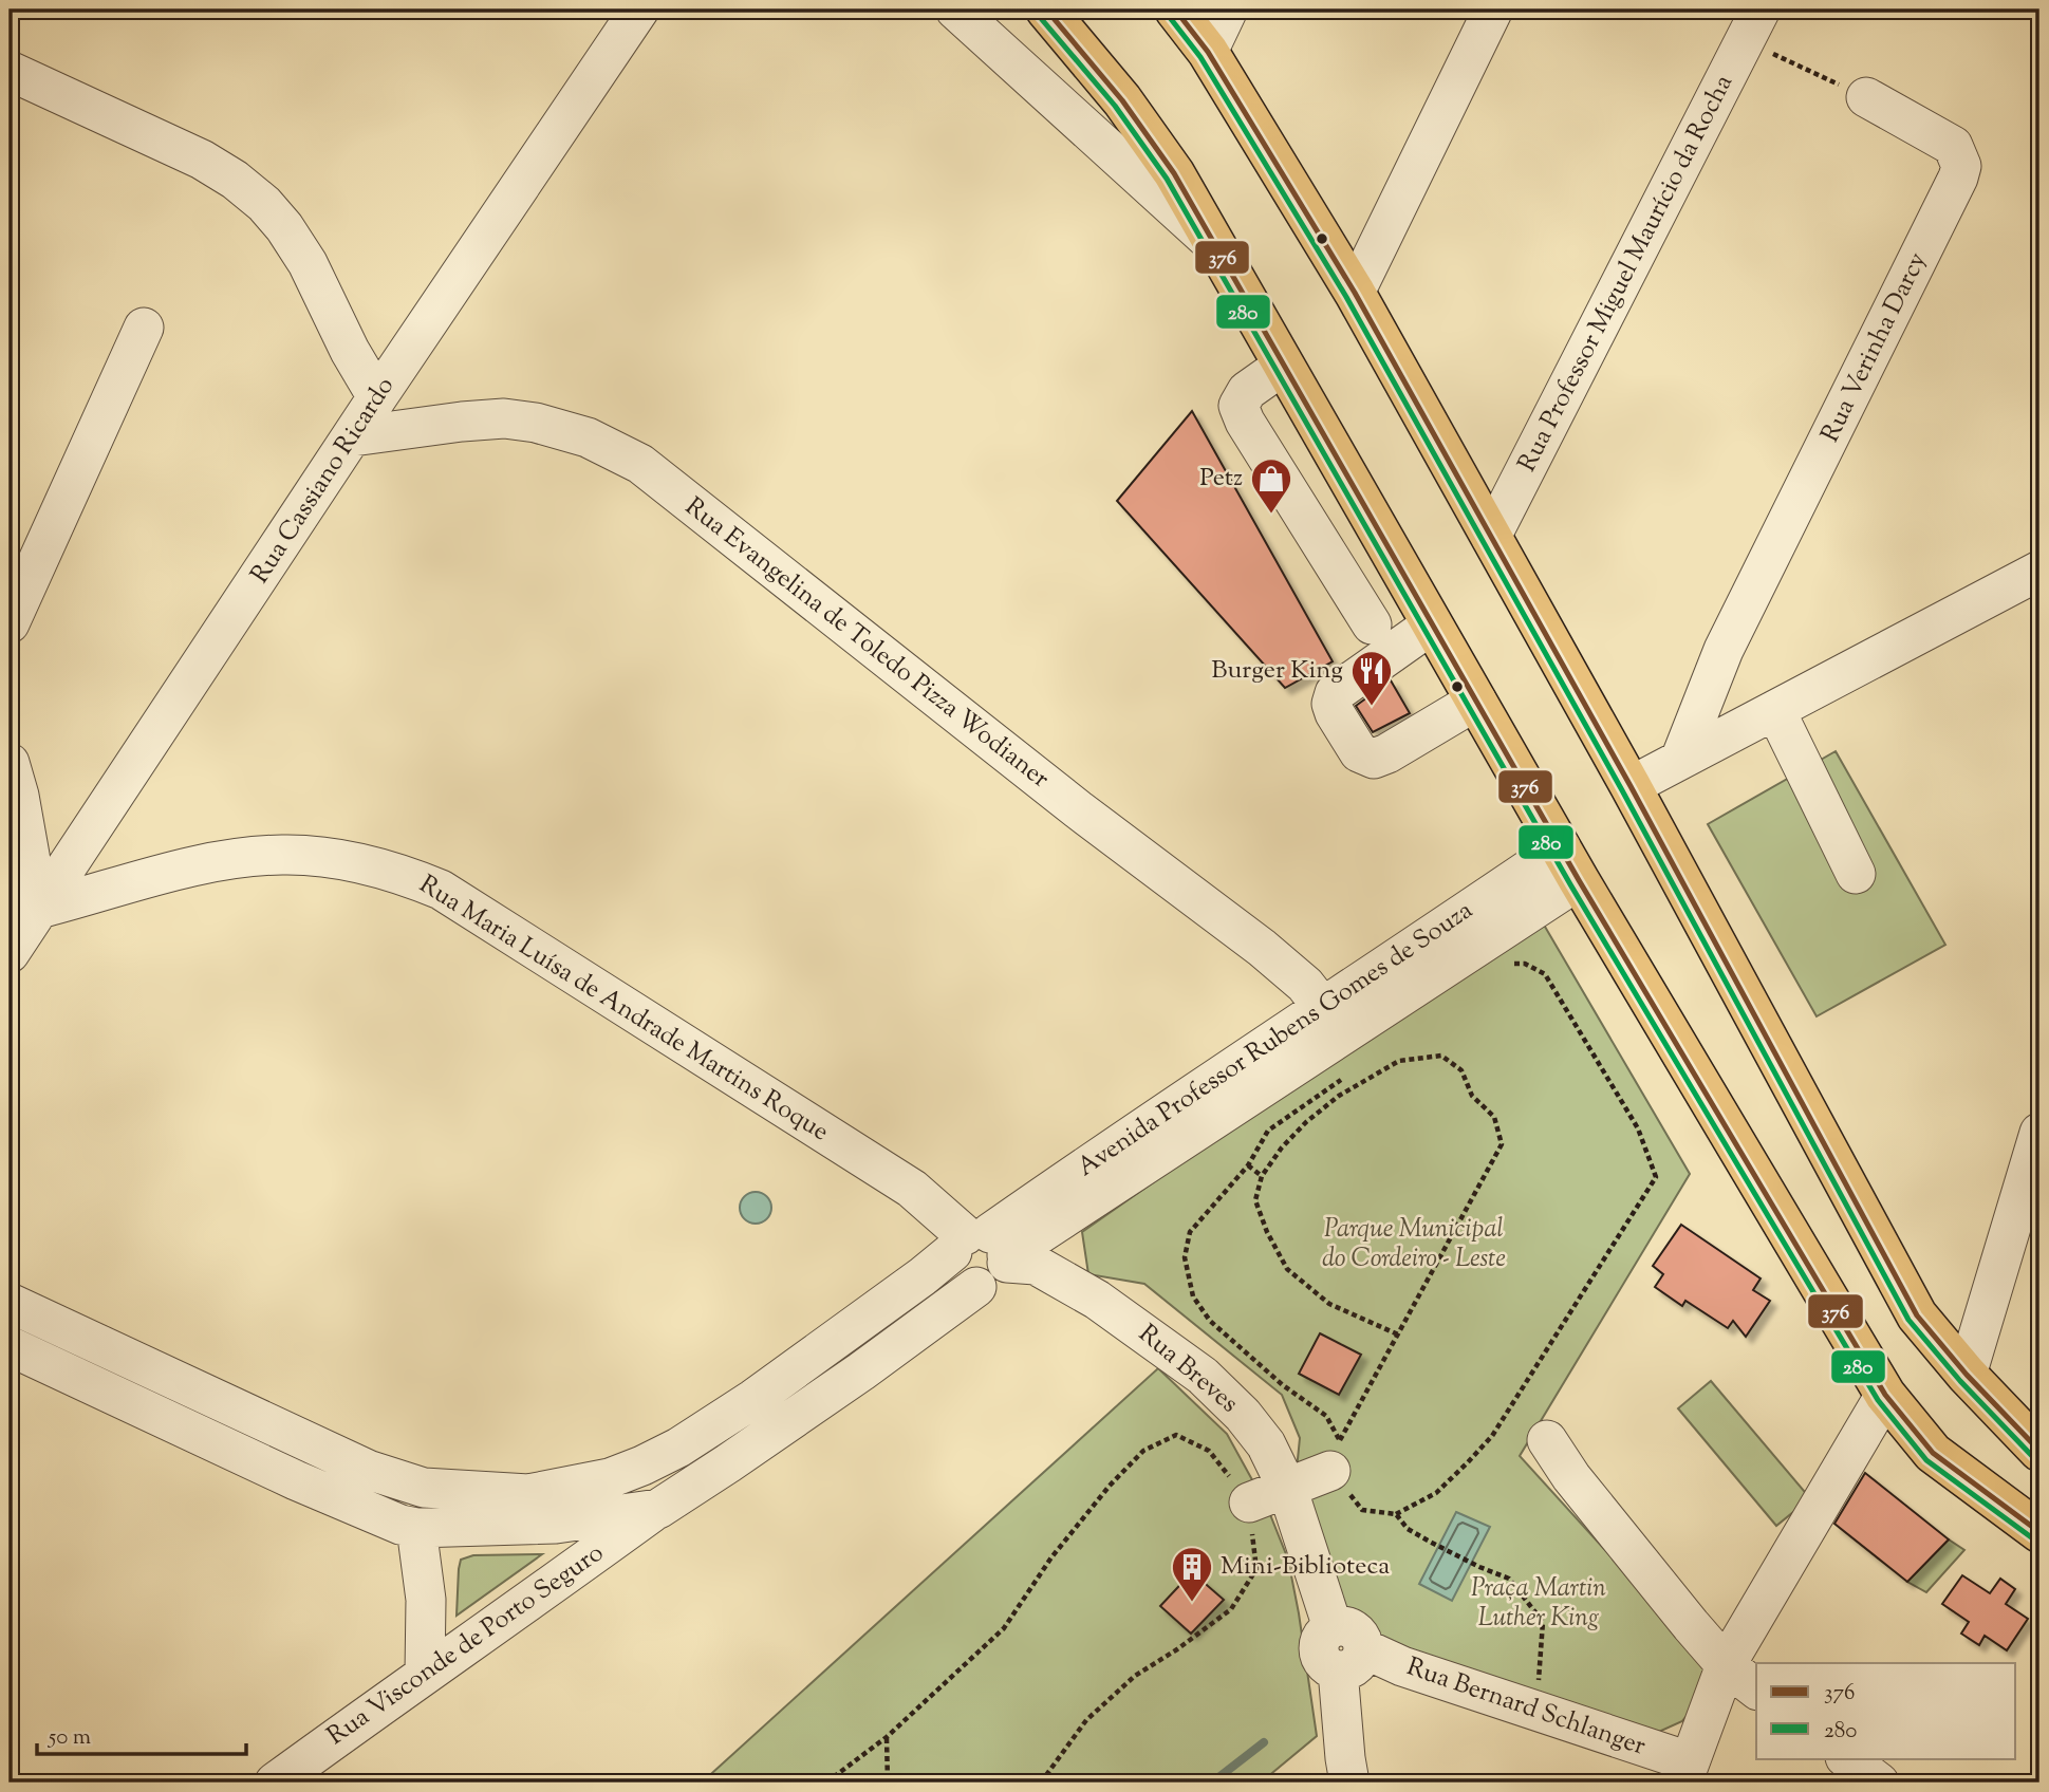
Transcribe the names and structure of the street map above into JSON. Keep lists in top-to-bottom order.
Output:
{
  "streets": {
    "street": [
      "Rua Professor Miguel Maurício da Rocha",
      "Rua Verinha Darcy",
      "Rua Cassiano Ricardo",
      "Rua Evangelina de Toledo Pizza Wodianer",
      "Rua Maria Luísa de Andrade Martins Roque",
      "Avenida Professor Rubens Gomes de Souza",
      "Rua Breves",
      "Rua Visconde de Porto Seguro",
      "Rua Bernard Schlanger"
    ]
  },
  "crossings": [
    ["Rua Cassiano Ricardo", "Rua Evangelina de Toledo Pizza Wodianer"],
    ["Rua Cassiano Ricardo", "Rua Maria Luísa de Andrade Martins Roque"],
    ["Rua Evangelina de Toledo Pizza Wodianer", "Avenida Professor Rubens Gomes de Souza"],
    ["Rua Maria Luísa de Andrade Martins Roque", "Avenida Professor Rubens Gomes de Souza"],
    ["Rua Maria Luísa de Andrade Martins Roque", "Rua Breves"],
    ["Avenida Professor Rubens Gomes de Souza", "Rua Breves"],
    ["Rua Breves", "Rua Bernard Schlanger"]
  ],
  "parks": ["Parque Municipal do Cordeiro - Leste", "Praça Martin Luther King"],
  "places": {
    "shop": ["Petz"],
    "restaurant": ["Burger King"],
    "building": ["Mini-Biblioteca"]
  },
  "lines": ["transit line 376", "transit line 280"],
  "legend": ["376", "280"],
  "scale_bar": "50 m"
}
